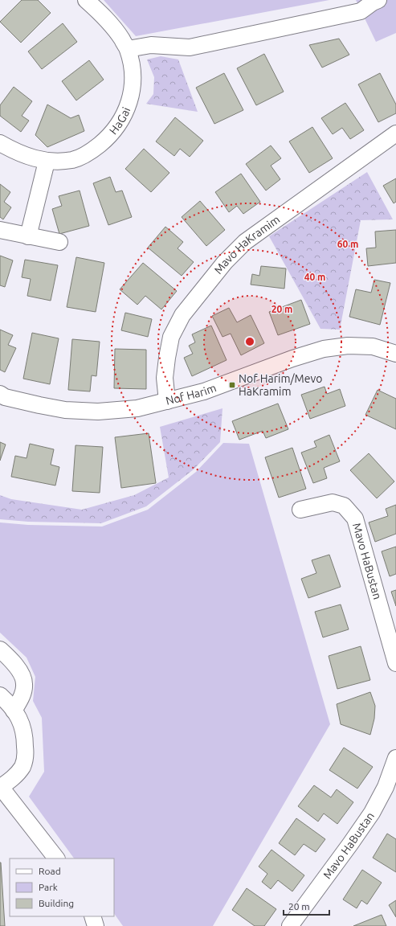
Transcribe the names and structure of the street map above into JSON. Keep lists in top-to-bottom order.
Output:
{
  "streets": {
    "street": [
      "HaGai",
      "Mavo HaKramim",
      "Nof Harim",
      "Mavo HaBustan"
    ]
  },
  "crossings": [
    ["Mavo HaKramim", "Nof Harim"]
  ],
  "places": {
    "transit": ["Nof Harim/Mevo HaKramim"]
  },
  "legend": ["Road", "Park", "Building"],
  "scale_bar": "20 m",
  "rings": ["60 m", "40 m", "20 m"]
}
